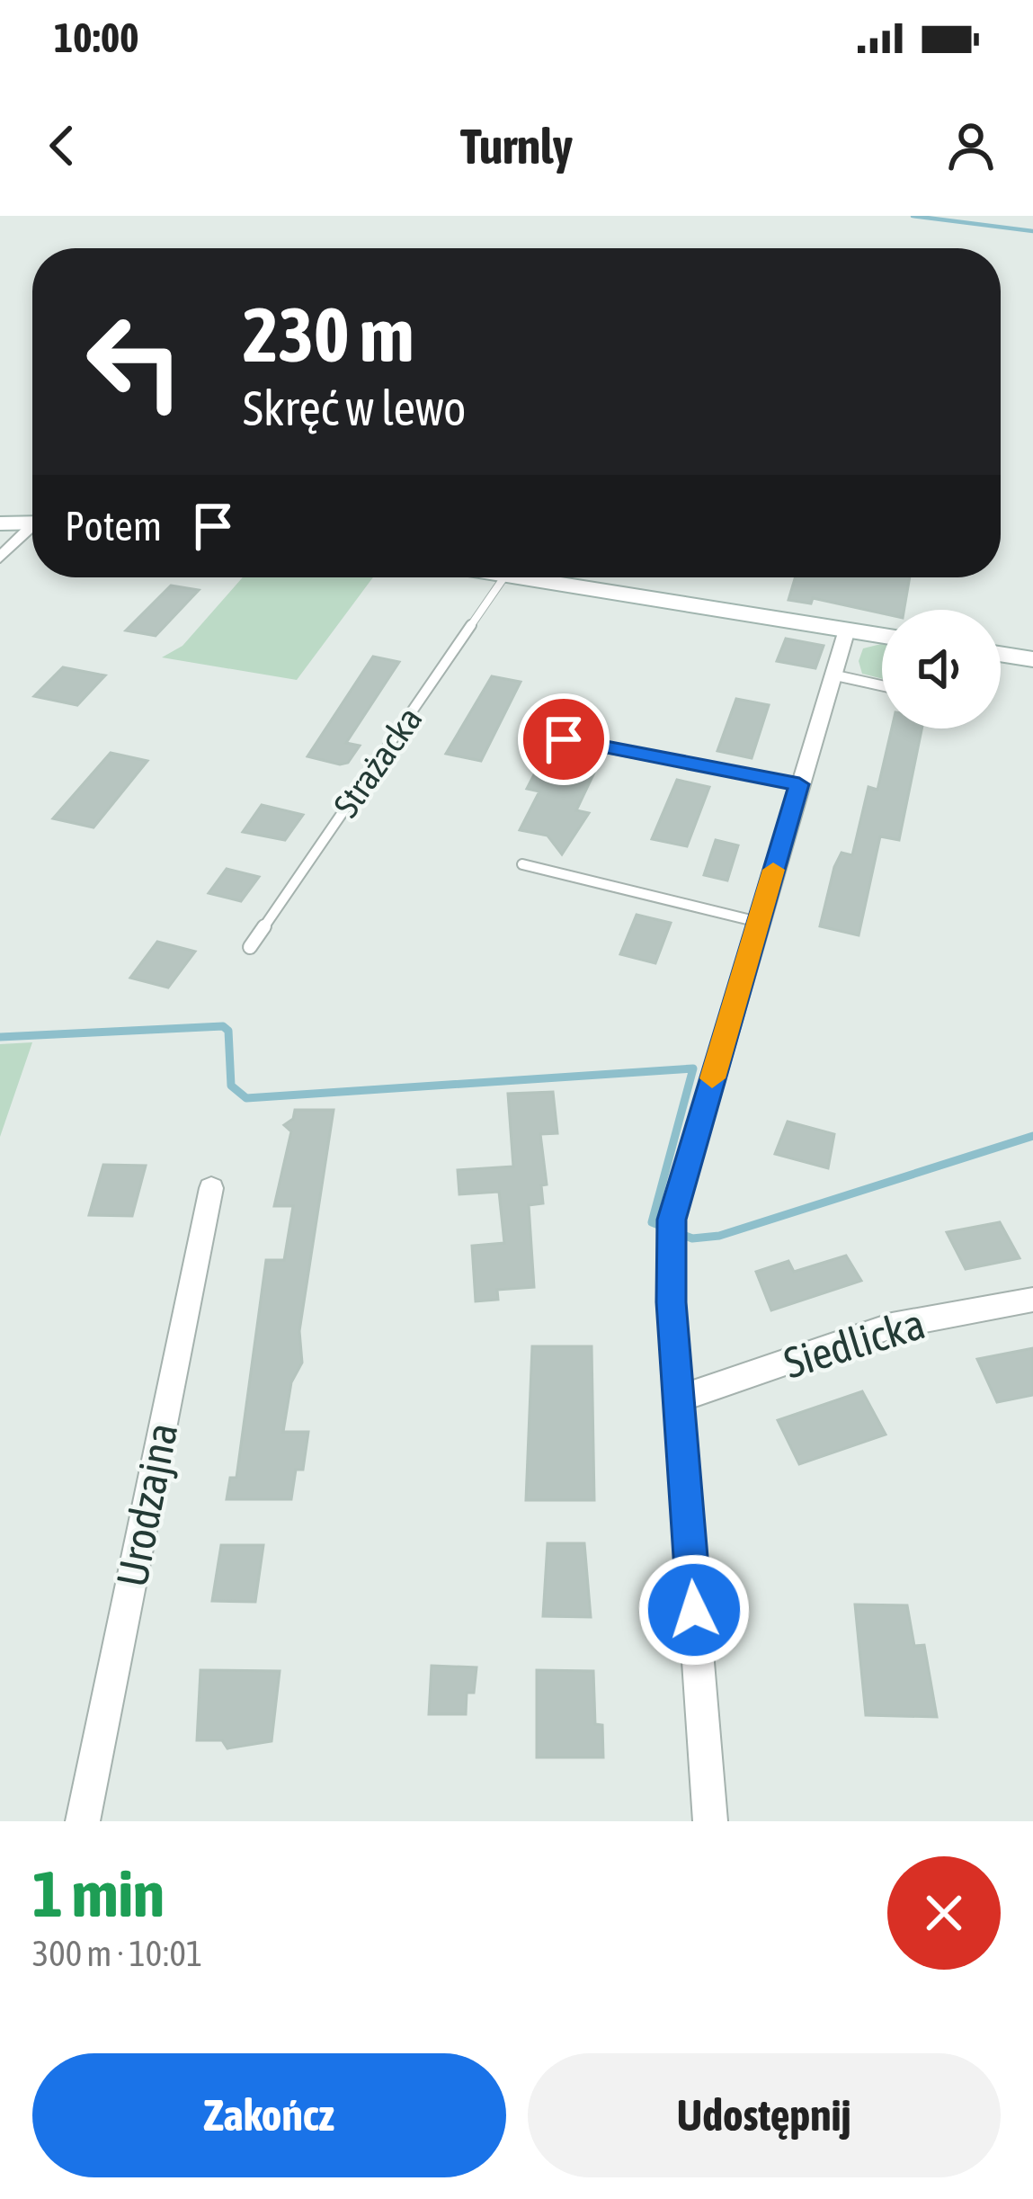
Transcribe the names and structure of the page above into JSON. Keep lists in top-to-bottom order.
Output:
{
  "streets": {
    "street": ["Siedlicka", "Urodzajna"],
    "lane": ["Strażacka"]
  },
  "page": {
    "status": "10:00",
    "header": "Turnly",
    "turn": ["230 m", "Skręć w lewo"],
    "then": "Potem",
    "heading": ["1 min", "300 m · 10:01"],
    "buttons": ["Zakończ", "Udostępnij"]
  }
}
